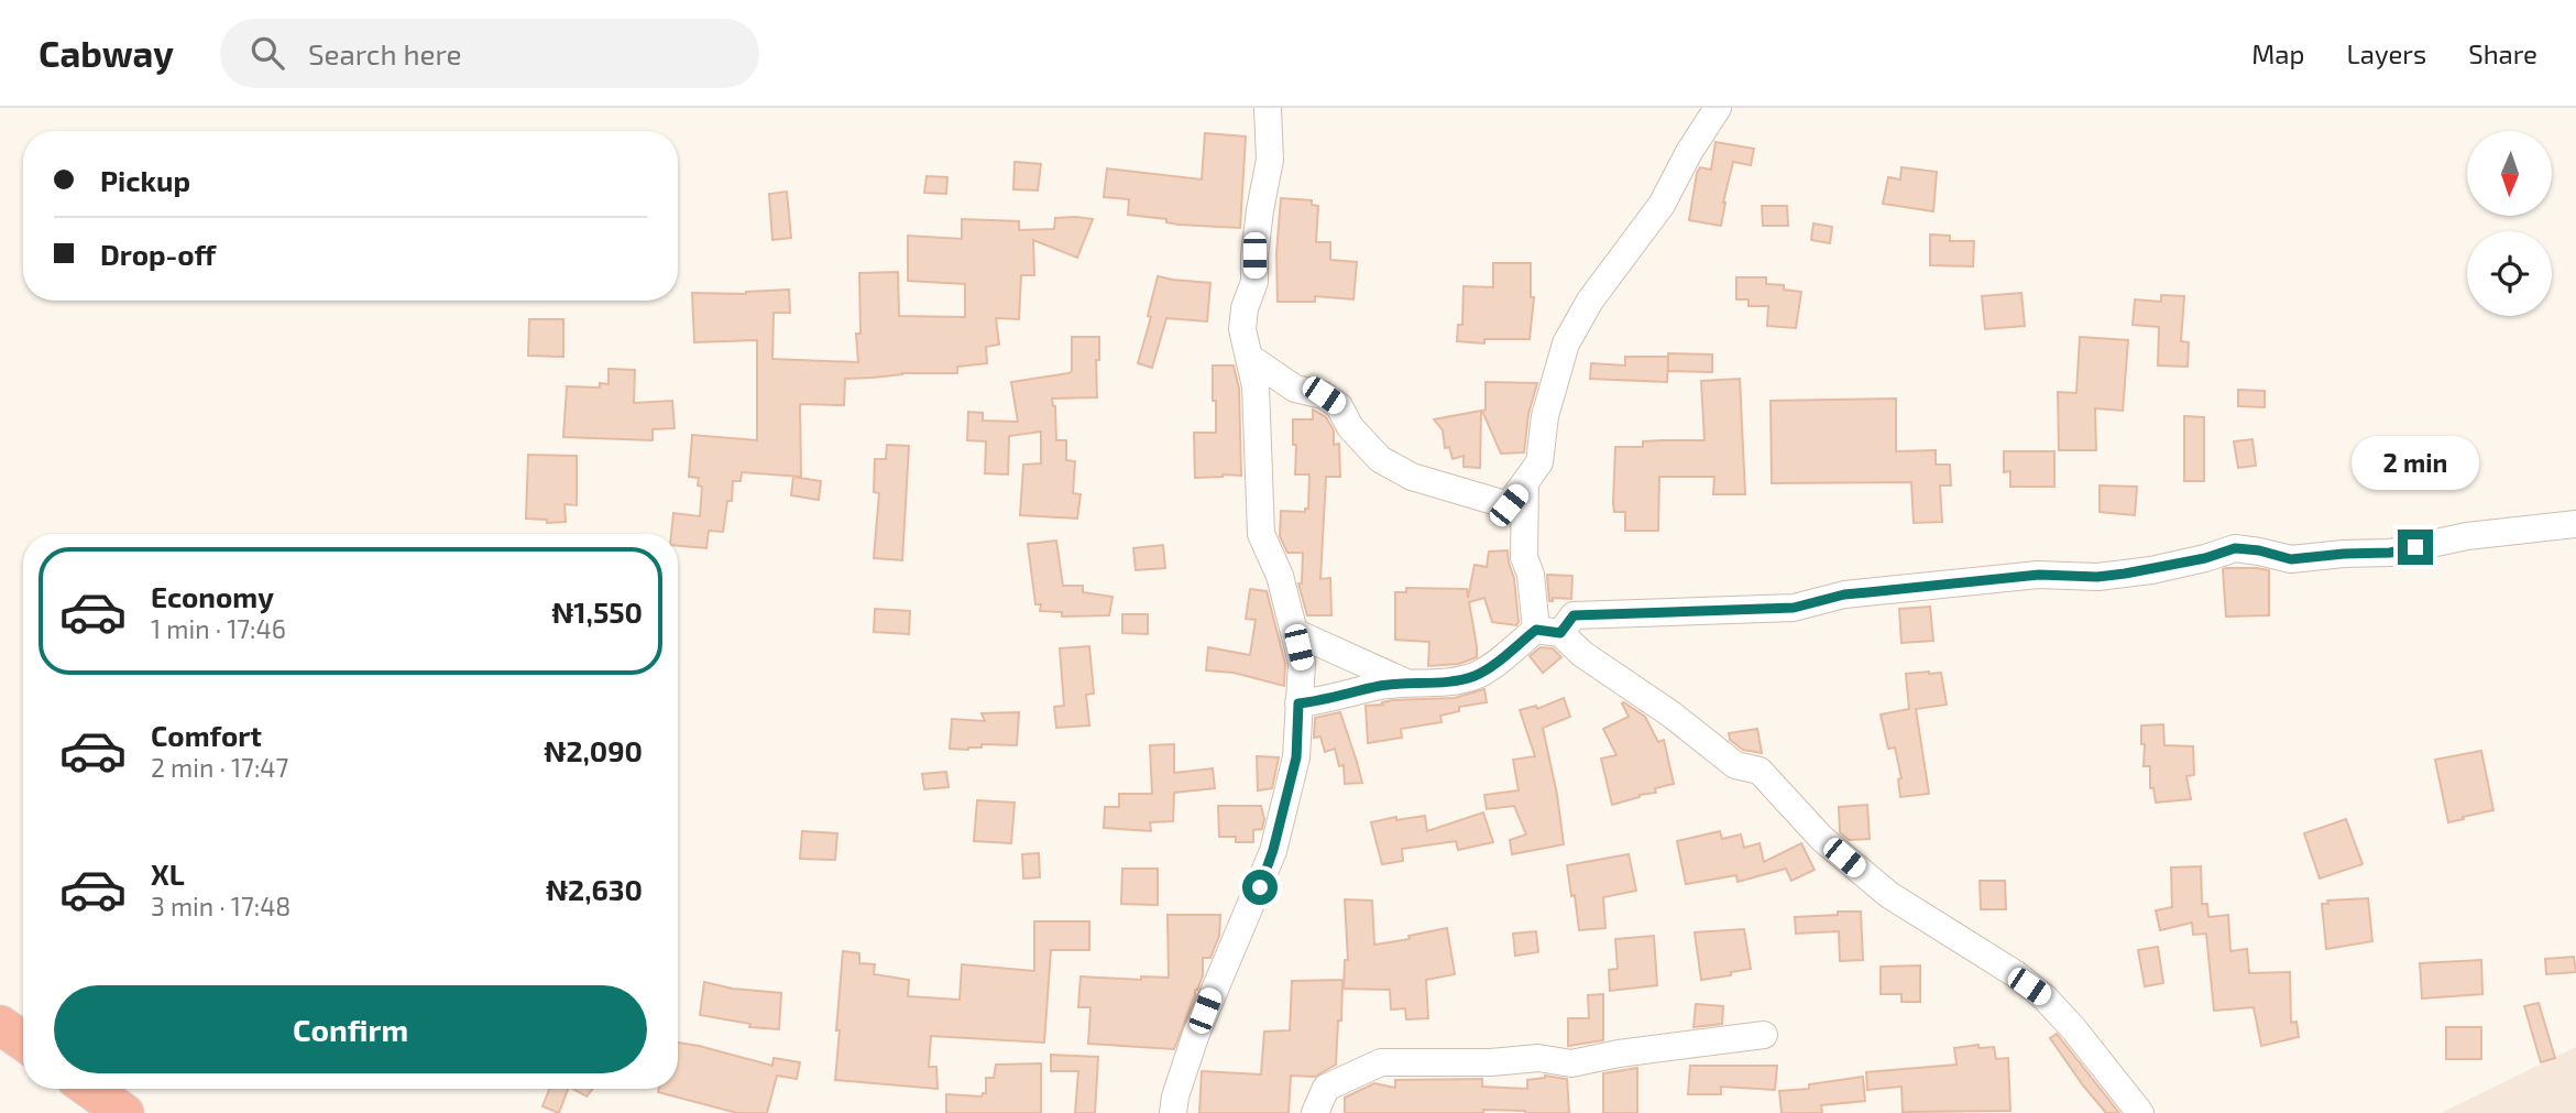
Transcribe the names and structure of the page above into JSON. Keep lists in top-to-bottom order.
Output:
{
  "north": "bottom",
  "page": {
    "header": "Cabway",
    "search": "Search here",
    "nav": ["Map", "Layers", "Share"],
    "banner": ["Pickup", "Drop-off"],
    "bubble": "2 min",
    "list": [
      {
        "name": "Economy",
        "note": "1 min · 17:46",
        "value": "₦1,550"
      },
      {
        "name": "Comfort",
        "note": "2 min · 17:47",
        "value": "₦2,090"
      },
      {
        "name": "XL",
        "note": "3 min · 17:48",
        "value": "₦2,630"
      }
    ],
    "buttons": "Confirm"
  }
}
